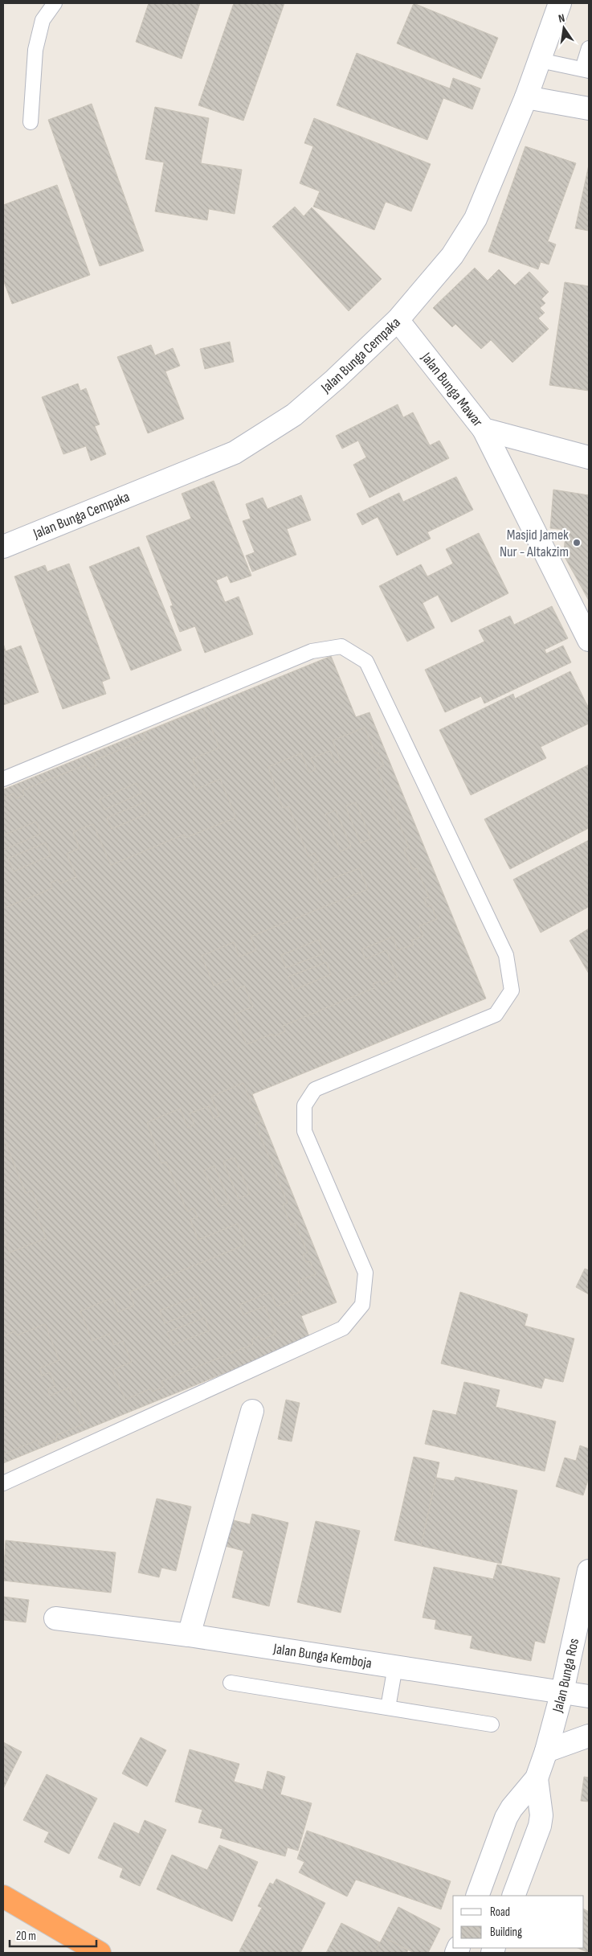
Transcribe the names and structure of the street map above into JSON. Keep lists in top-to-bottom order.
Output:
{
  "streets": {
    "street": [
      "Jalan Bunga Cempaka",
      "Jalan Bunga Mawar",
      "Jalan Bunga Kemboja",
      "Jalan Bunga Ros"
    ]
  },
  "crossings": [
    ["Jalan Bunga Cempaka", "Jalan Bunga Mawar"],
    ["Jalan Bunga Kemboja", "Jalan Bunga Ros"]
  ],
  "places": ["Masjid Jamek Nur - Altakzim"],
  "legend": ["Road", "Building"],
  "scale_bar": "20 m",
  "north": "top"
}
